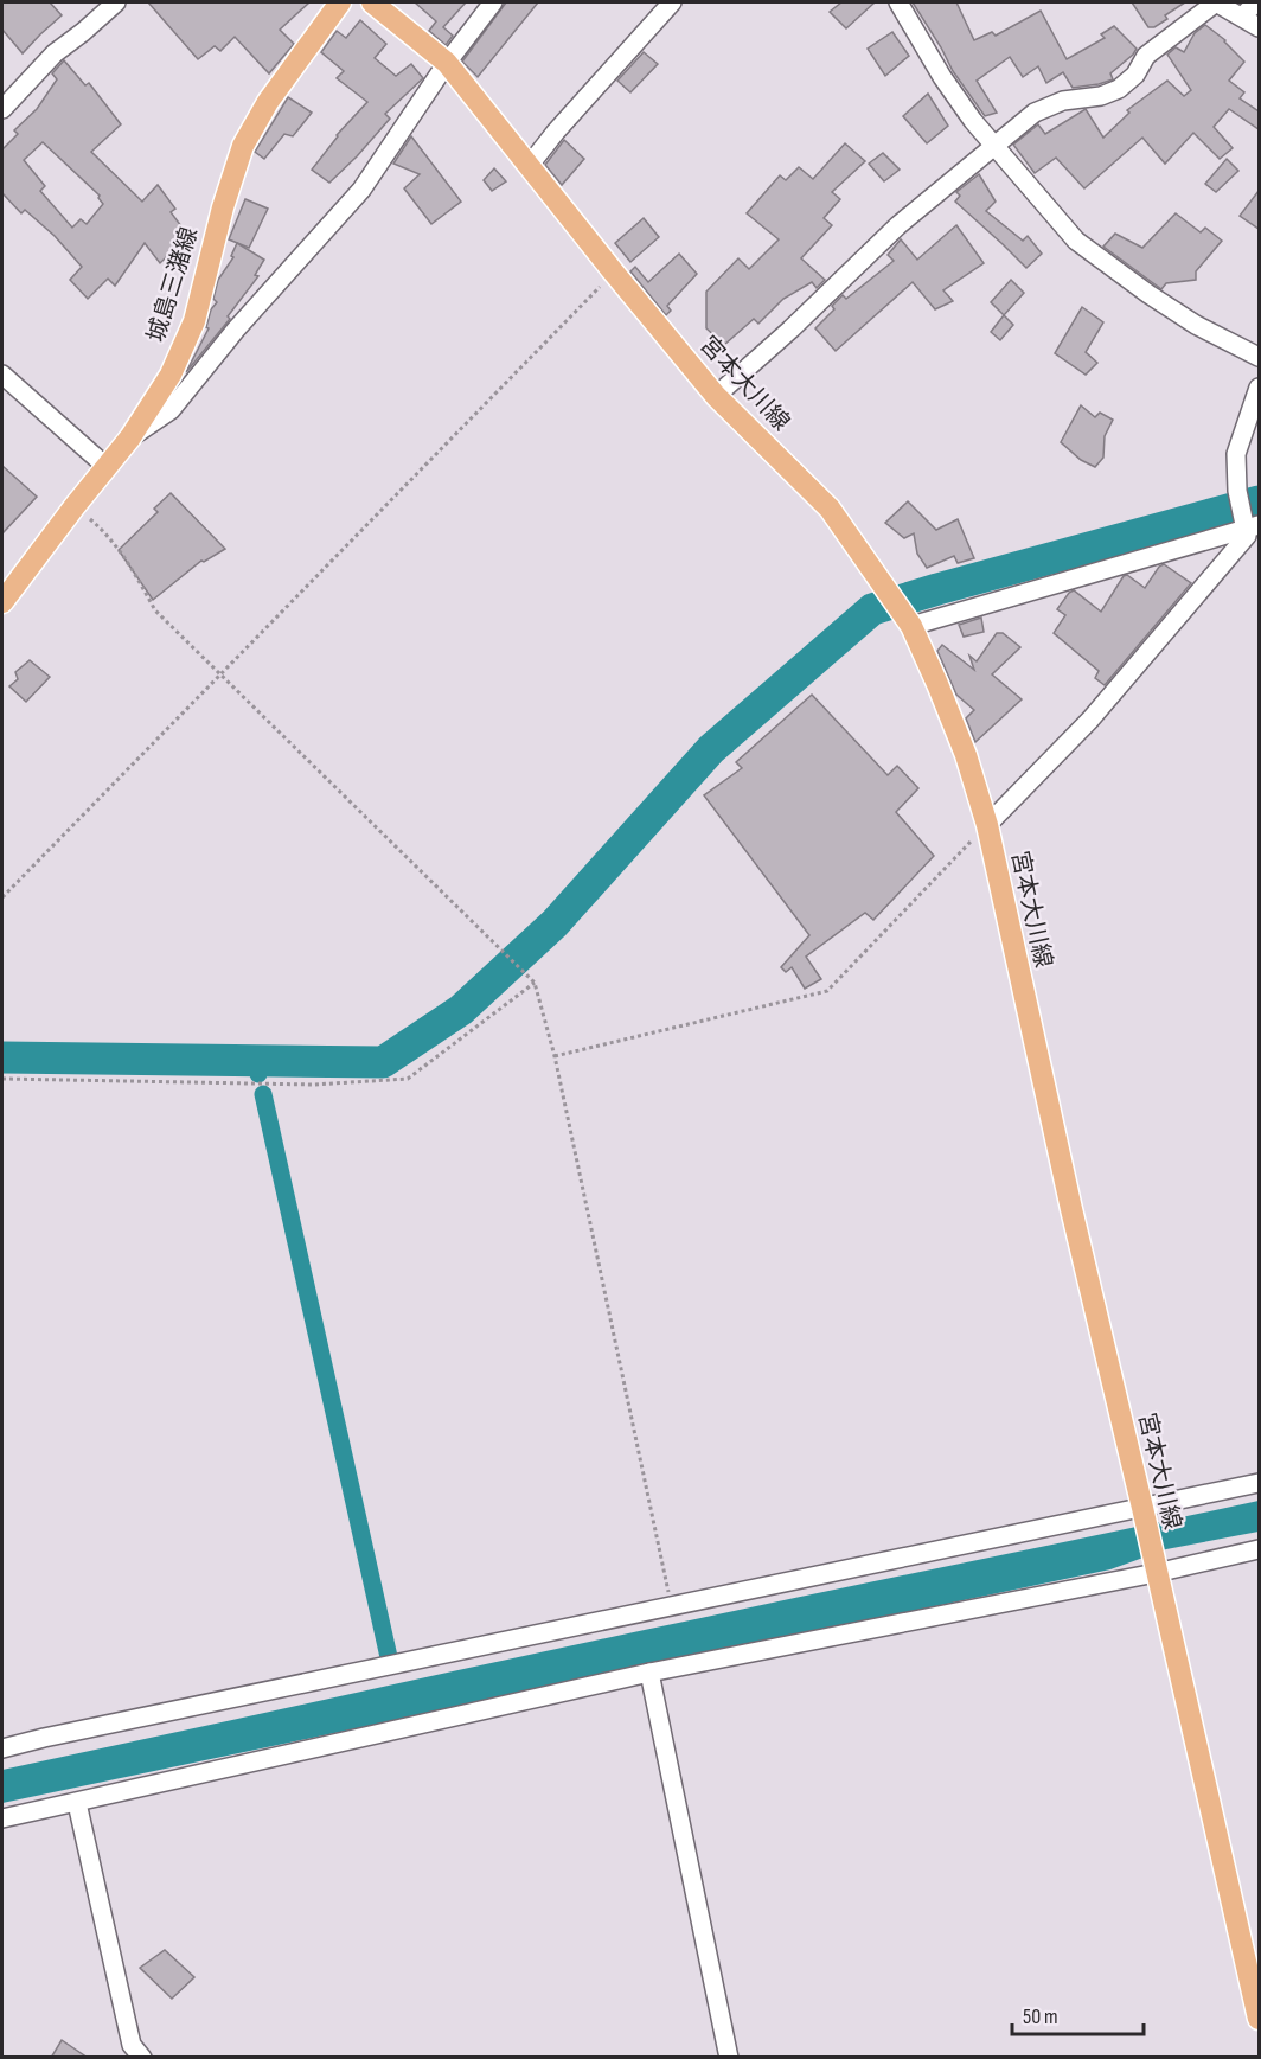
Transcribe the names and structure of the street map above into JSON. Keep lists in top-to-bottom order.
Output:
{
  "streets": {
    "main road": ["城島三潴線", "宮本大川線"]
  },
  "scale_bar": "50 m"
}
